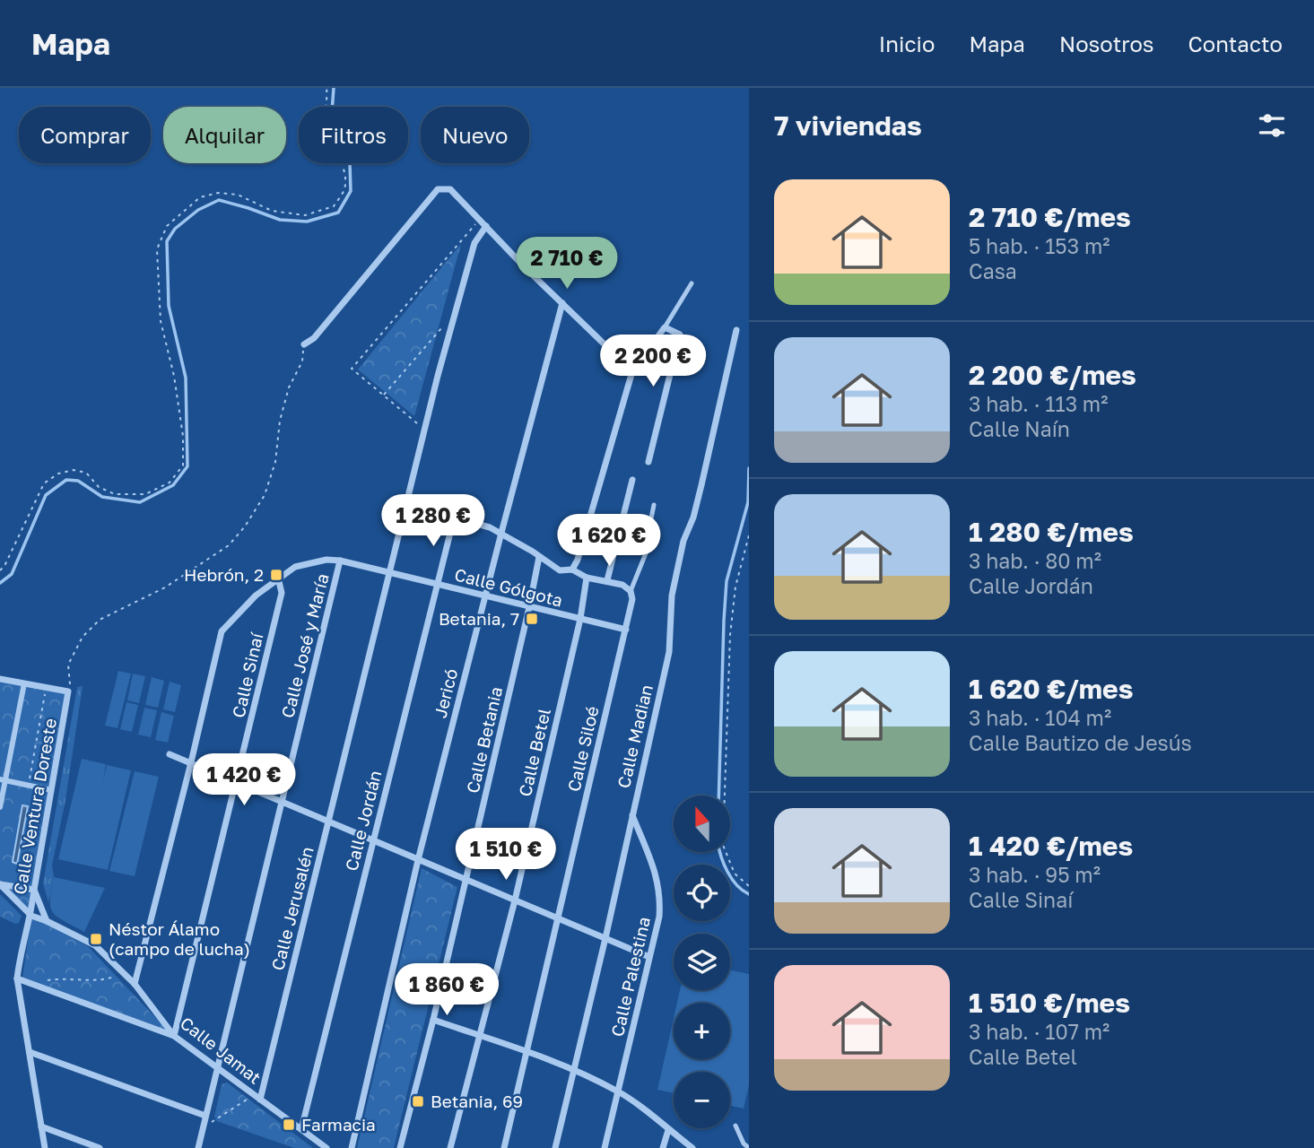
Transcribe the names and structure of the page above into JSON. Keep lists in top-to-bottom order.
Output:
{
  "streets": {
    "street": [
      "Calle Gólgota",
      "Calle José y María",
      "Calle Sinaí",
      "Jericó",
      "Calle Madian",
      "Calle Betania",
      "Calle Siloé",
      "Calle Betel",
      "Calle Ventura Doreste",
      "Calle Jordán",
      "Calle Jerusalén",
      "Calle Palestina",
      "Calle Jamat"
    ]
  },
  "crossings": [
    ["Calle Gólgota", "Calle José y María"],
    ["Calle Gólgota", "Calle Sinaí"],
    ["Calle Gólgota", "Jericó"],
    ["Calle Gólgota", "Calle Betania"],
    ["Calle Gólgota", "Calle Siloé"],
    ["Calle Gólgota", "Calle Betel"],
    ["Calle Gólgota", "Calle Jordán"],
    ["Calle Gólgota", "Calle Jerusalén"],
    ["Calle Gólgota", "Calle Jamat"],
    ["Calle José y María", "Calle Jamat"],
    ["Calle Sinaí", "Calle Jamat"],
    ["Calle Madian", "Calle Palestina"],
    ["Calle Ventura Doreste", "Calle Jamat"],
    ["Calle Jordán", "Calle Jamat"],
    ["Calle Jerusalén", "Calle Jamat"]
  ],
  "places": {
    "transit": [
      "Hebrón, 2",
      "Betania, 7",
      "Néstor Álamo (campo de lucha)",
      "Betania, 69",
      "Farmacia"
    ]
  },
  "north": "top",
  "page": {
    "header": "Mapa",
    "nav": [
      "Inicio",
      "Mapa",
      "Nosotros",
      "Contacto"
    ],
    "heading": "7 viviendas",
    "chip": [
      "Comprar",
      "Alquilar",
      "Filtros",
      "Nuevo"
    ],
    "list": [
      {
        "name": "2 710 €/mes",
        "note": "5 hab. · 153 m² · Casa"
      },
      {
        "name": "2 200 €/mes",
        "note": "3 hab. · 113 m² · Calle Naín"
      },
      {
        "name": "1 280 €/mes",
        "note": "3 hab. · 80 m² · Calle Jordán"
      },
      {
        "name": "1 620 €/mes",
        "note": "3 hab. · 104 m² · Calle Bautizo de Jesús"
      },
      {
        "name": "1 420 €/mes",
        "note": "3 hab. · 95 m² · Calle Sinaí"
      },
      {
        "name": "1 510 €/mes",
        "note": "3 hab. · 107 m² · Calle Betel"
      }
    ],
    "price": [
      "2 710 €",
      "2 200 €",
      "1 280 €",
      "1 620 €",
      "1 420 €",
      "1 510 €",
      "1 860 €"
    ],
    "map_buttons": ["+", "−"]
  }
}
